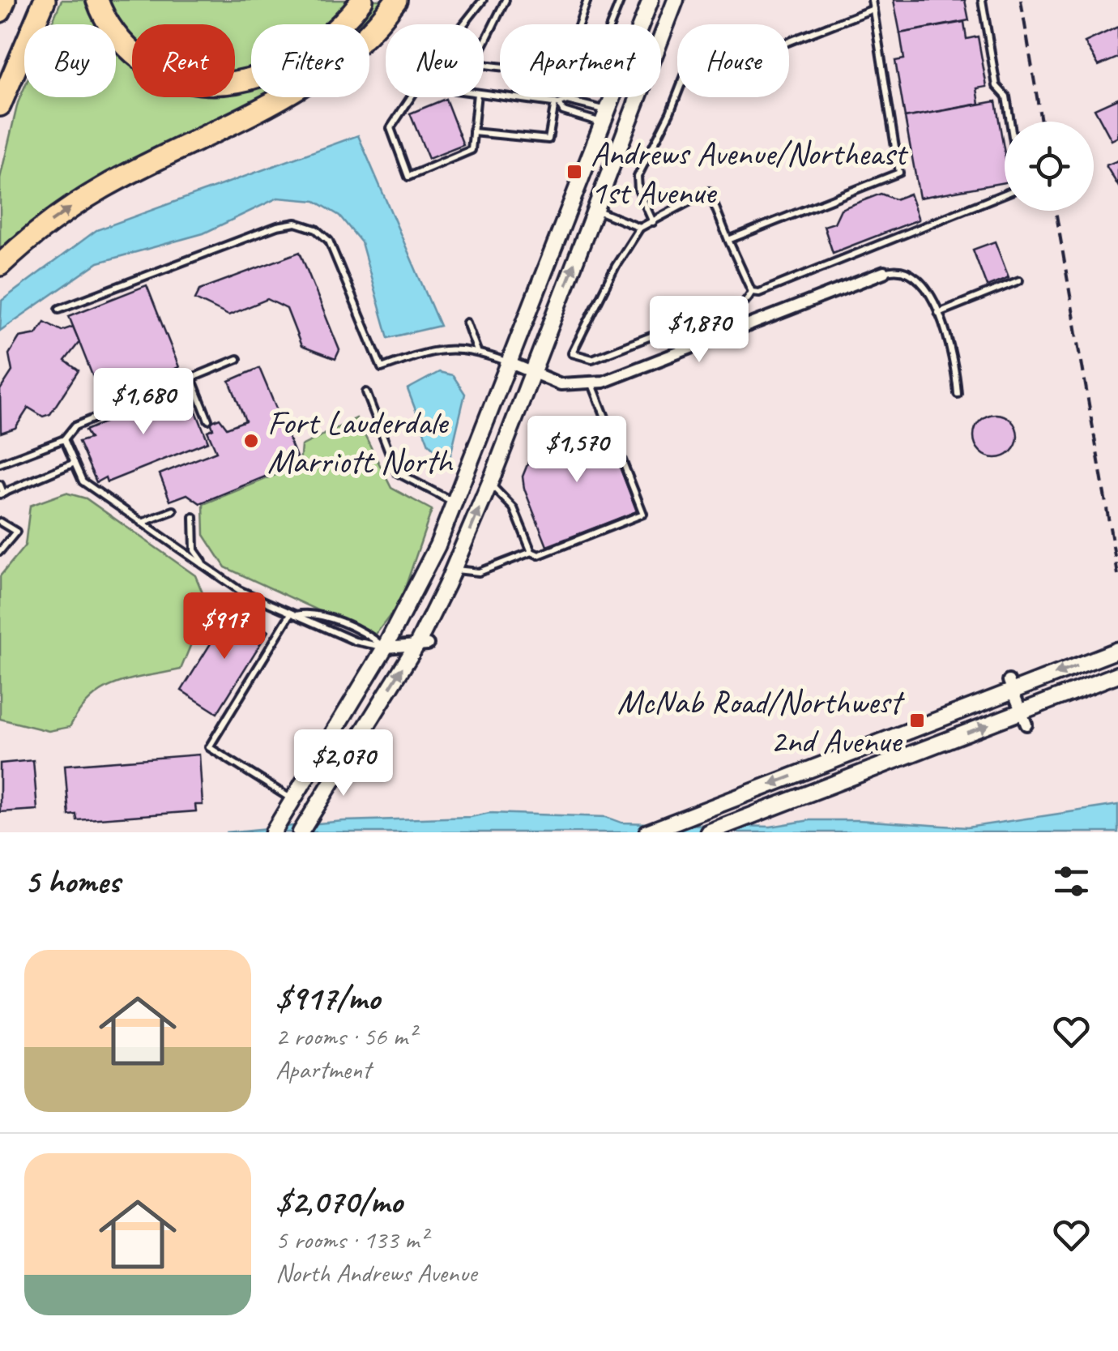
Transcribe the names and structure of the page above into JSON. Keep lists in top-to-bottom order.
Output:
{
  "places": {
    "transit": ["Andrews Avenue/Northeast 1st Avenue", "McNab Road/Northwest 2nd Avenue"],
    "other": ["Fort Lauderdale Marriott North"]
  },
  "page": {
    "chip": [
      "Buy",
      "Rent",
      "Filters",
      "New",
      "Apartment",
      "House"
    ],
    "price": [
      "$1,870",
      "$1,680",
      "$1,570",
      "$917",
      "$2,070"
    ],
    "heading": "5 homes",
    "list": [
      {
        "name": "$917/mo",
        "note": "2 rooms · 56 m² · Apartment"
      },
      {
        "name": "$2,070/mo",
        "note": "5 rooms · 133 m² · North Andrews Avenue"
      }
    ]
  }
}
